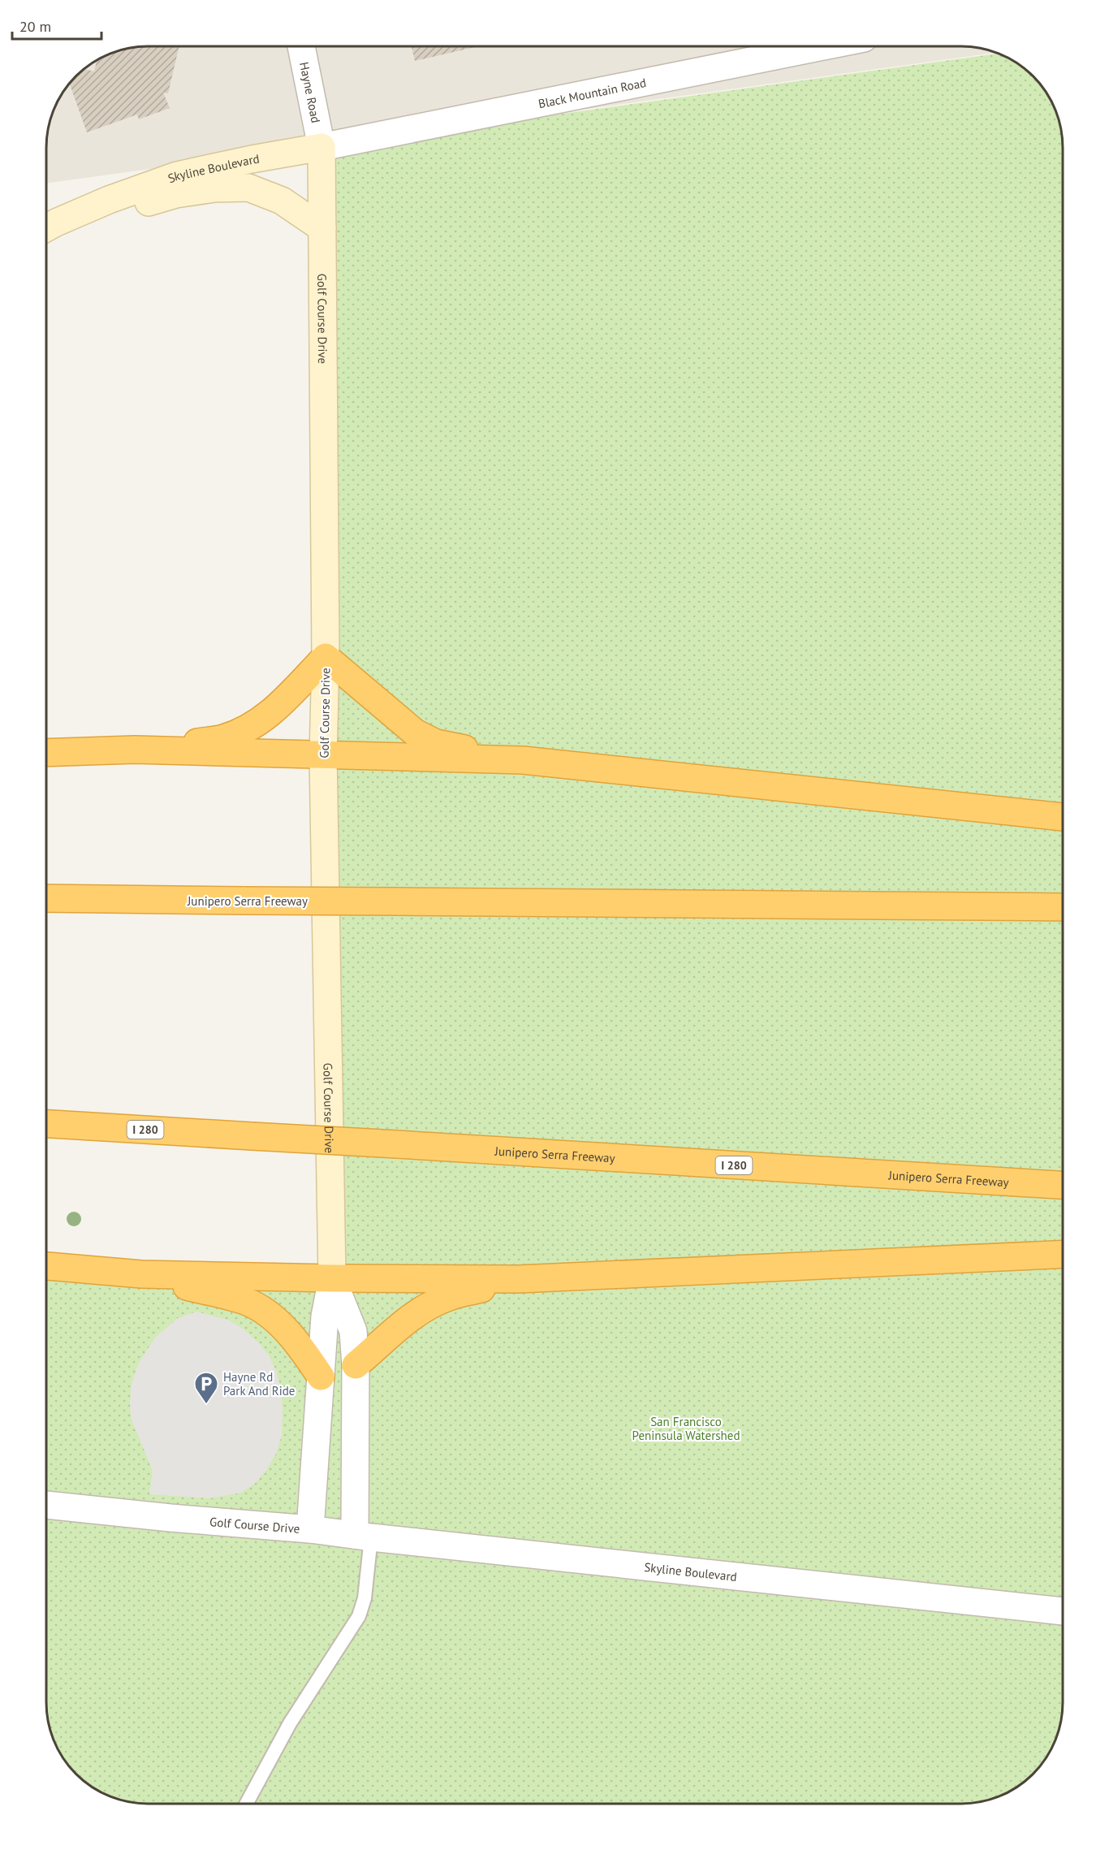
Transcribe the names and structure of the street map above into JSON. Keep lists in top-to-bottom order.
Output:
{
  "streets": {
    "highway": ["Junipero Serra Freeway", "I 280"],
    "main road": ["Skyline Boulevard", "Golf Course Drive"],
    "street": ["Hayne Road", "Black Mountain Road"]
  },
  "crossings": [
    ["Hayne Road", "Black Mountain Road"],
    ["Hayne Road", "Skyline Boulevard"],
    ["Hayne Road", "Golf Course Drive"],
    ["Black Mountain Road", "Skyline Boulevard"],
    ["Black Mountain Road", "Golf Course Drive"],
    ["Skyline Boulevard", "Golf Course Drive"]
  ],
  "parks": ["San Francisco Peninsula Watershed"],
  "places": {
    "parking": ["Hayne Rd Park And Ride"]
  },
  "scale_bar": "20 m"
}
